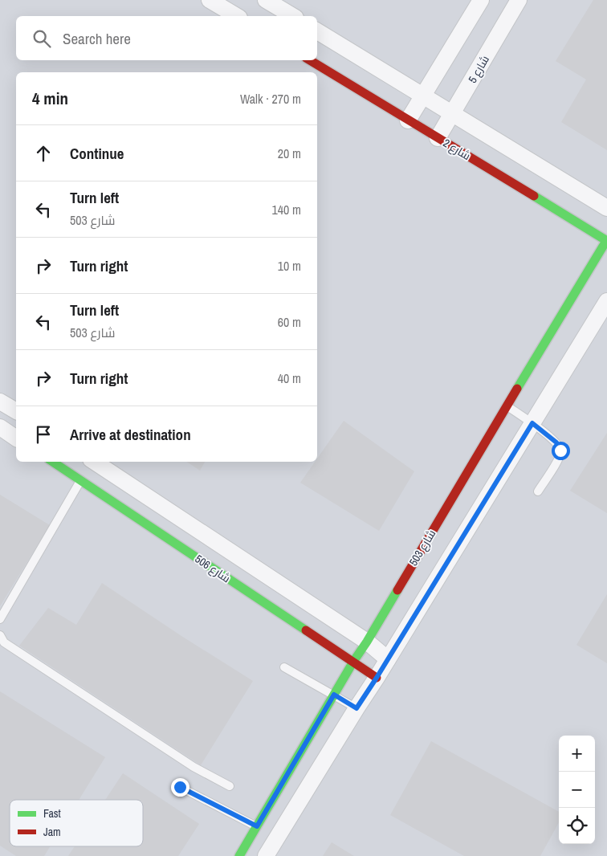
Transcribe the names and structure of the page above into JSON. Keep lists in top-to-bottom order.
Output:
{
  "streets": {
    "street": [
      "شارع 5",
      "شارع 2",
      "شارع 503",
      "شارع 506"
    ]
  },
  "crossings": [
    ["شارع 5", "شارع 2"],
    ["شارع 2", "شارع 503"],
    ["شارع 503", "شارع 506"]
  ],
  "legend": ["Fast", "Jam"],
  "page": {
    "search": "Search here",
    "heading": ["4 min", "Walk · 270 m"],
    "list": [
      ["Continue", "20 m"],
      ["Turn left", "شارع 503", "140 m"],
      ["Turn right", "10 m"],
      ["Turn left", "شارع 503", "60 m"],
      ["Turn right", "40 m"],
      "Arrive at destination"
    ],
    "map_buttons": ["+", "−"]
  }
}
